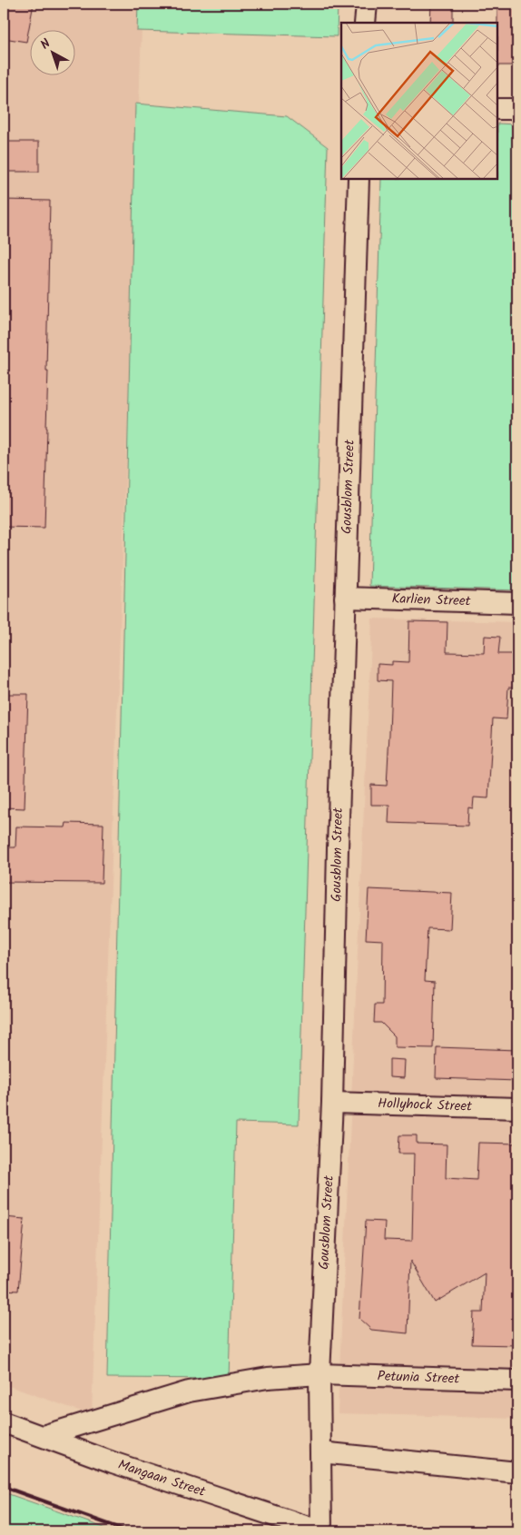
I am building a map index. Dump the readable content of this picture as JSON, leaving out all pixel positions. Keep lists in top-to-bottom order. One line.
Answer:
{"streets":{"street":["Gousblom Street","Karlien Street","Hollyhock Street","Petunia Street","Mangaan Street"]},"crossings":[["Gousblom Street","Karlien Street"],["Gousblom Street","Hollyhock Street"],["Gousblom Street","Petunia Street"],["Gousblom Street","Mangaan Street"],["Petunia Street","Mangaan Street"]],"north":"top left"}
